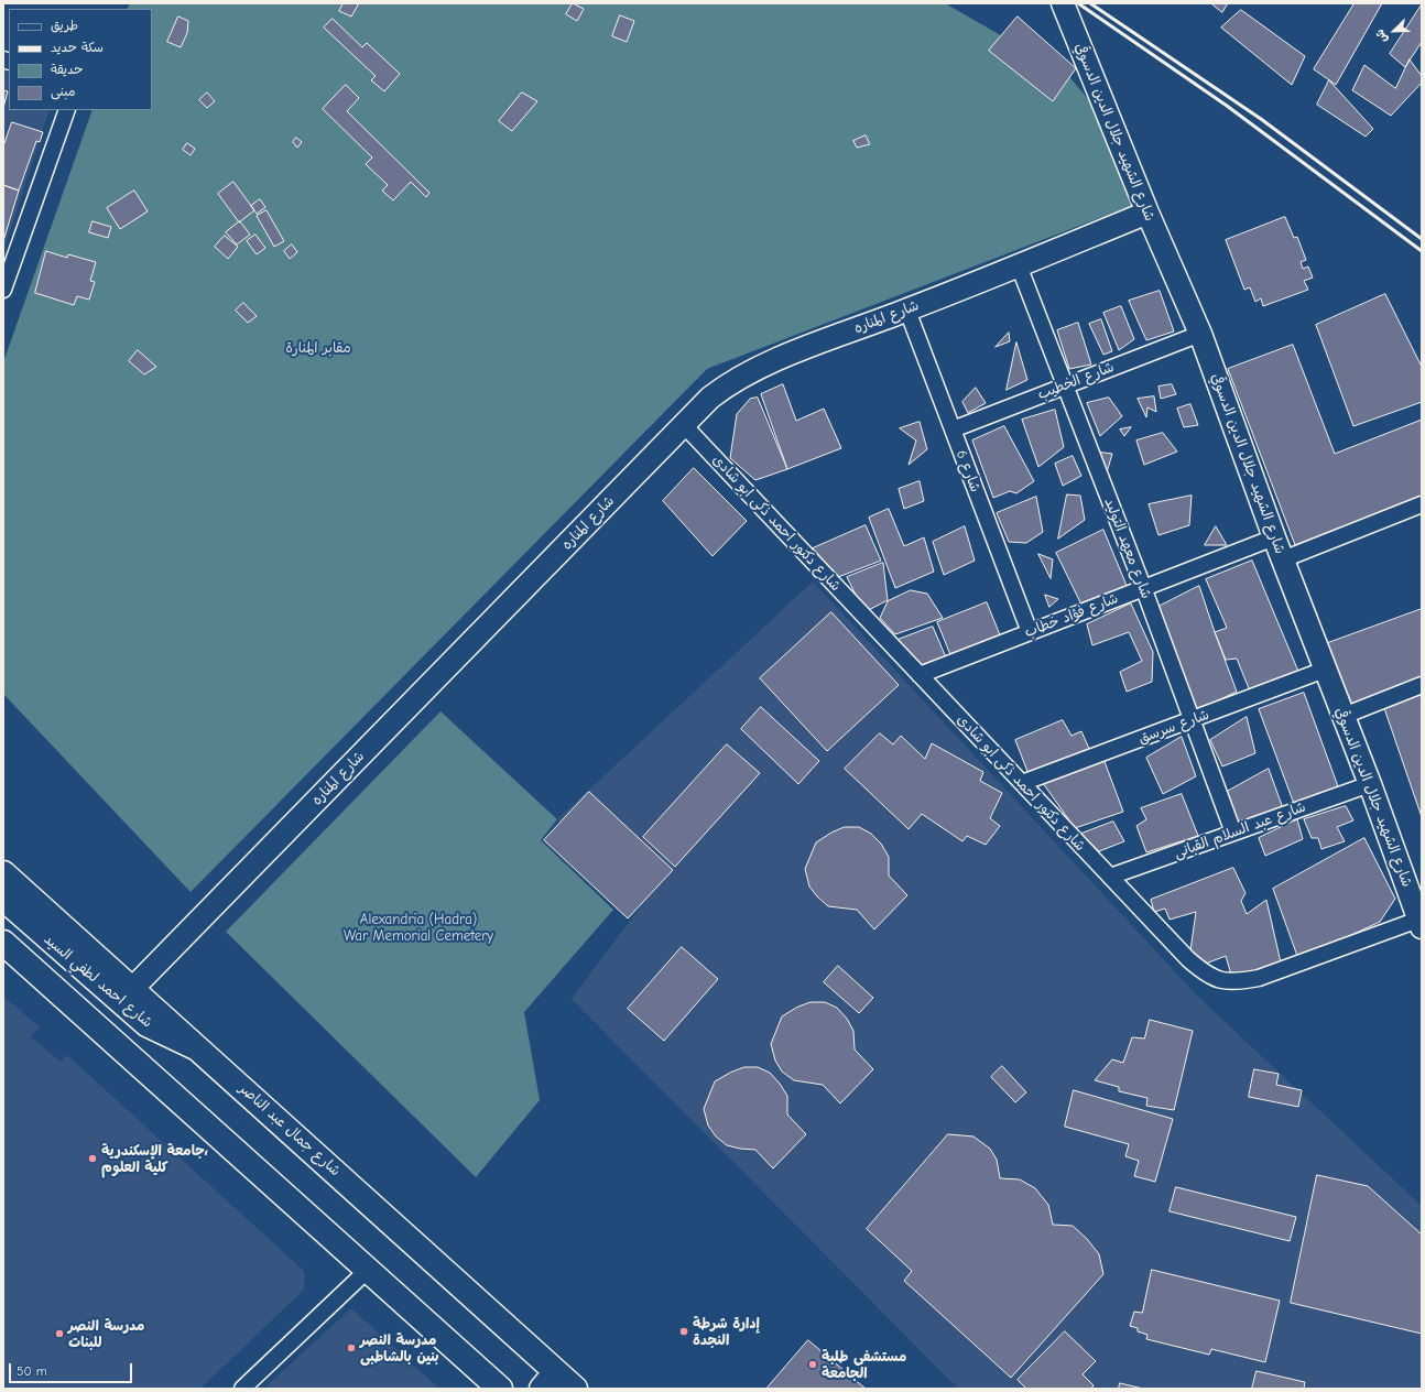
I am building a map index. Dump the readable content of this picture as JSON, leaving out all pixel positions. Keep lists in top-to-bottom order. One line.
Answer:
{"streets":{"main road":["شارع جمال عبد الناصر"],"street":["شارع الشهيد جلال الدين الدسوقي","شارع المناره","شارع الخطيب","شارع 6","شارع دكتور احمد ذكى ابو شادى","شارع معهد التوليد","شارع فؤاد خطاب","شارع سرسق","شارع عبد السلام القبانى","شارع احمد لطفي السيد"]},"crossings":[["شارع الشهيد جلال الدين الدسوقي","شارع المناره"],["شارع الشهيد جلال الدين الدسوقي","شارع الخطيب"],["شارع الشهيد جلال الدين الدسوقي","شارع دكتور احمد ذكى ابو شادى"],["شارع الشهيد جلال الدين الدسوقي","شارع فؤاد خطاب"],["شارع الشهيد جلال الدين الدسوقي","شارع سرسق"],["شارع الشهيد جلال الدين الدسوقي","شارع عبد السلام القبانى"],["شارع المناره","شارع 6"],["شارع المناره","شارع دكتور احمد ذكى ابو شادى"],["شارع المناره","شارع معهد التوليد"],["شارع المناره","شارع جمال عبد الناصر"],["شارع الخطيب","شارع 6"],["شارع الخطيب","شارع معهد التوليد"],["شارع 6","شارع فؤاد خطاب"],["شارع دكتور احمد ذكى ابو شادى","شارع فؤاد خطاب"],["شارع دكتور احمد ذكى ابو شادى","شارع سرسق"],["شارع دكتور احمد ذكى ابو شادى","شارع عبد السلام القبانى"],["شارع معهد التوليد","شارع فؤاد خطاب"],["شارع معهد التوليد","شارع سرسق"],["شارع معهد التوليد","شارع عبد السلام القبانى"],["شارع احمد لطفي السيد","شارع جمال عبد الناصر"]],"parks":["مقابر المنارة","Alexandria (Hadra) War Memorial Cemetery"],"places":["جامعة الإسكندرية، كلية العلوم","إدارة شرطة النجدة","مدرسة النصر للبنات","مدرسة النصر بنين بالشاطبى","مستشفى طلبة الجامعة"],"legend":["طريق","سكة حديد","حديقة","مبنى"],"scale_bar":"50 m","north":"bottom left"}
